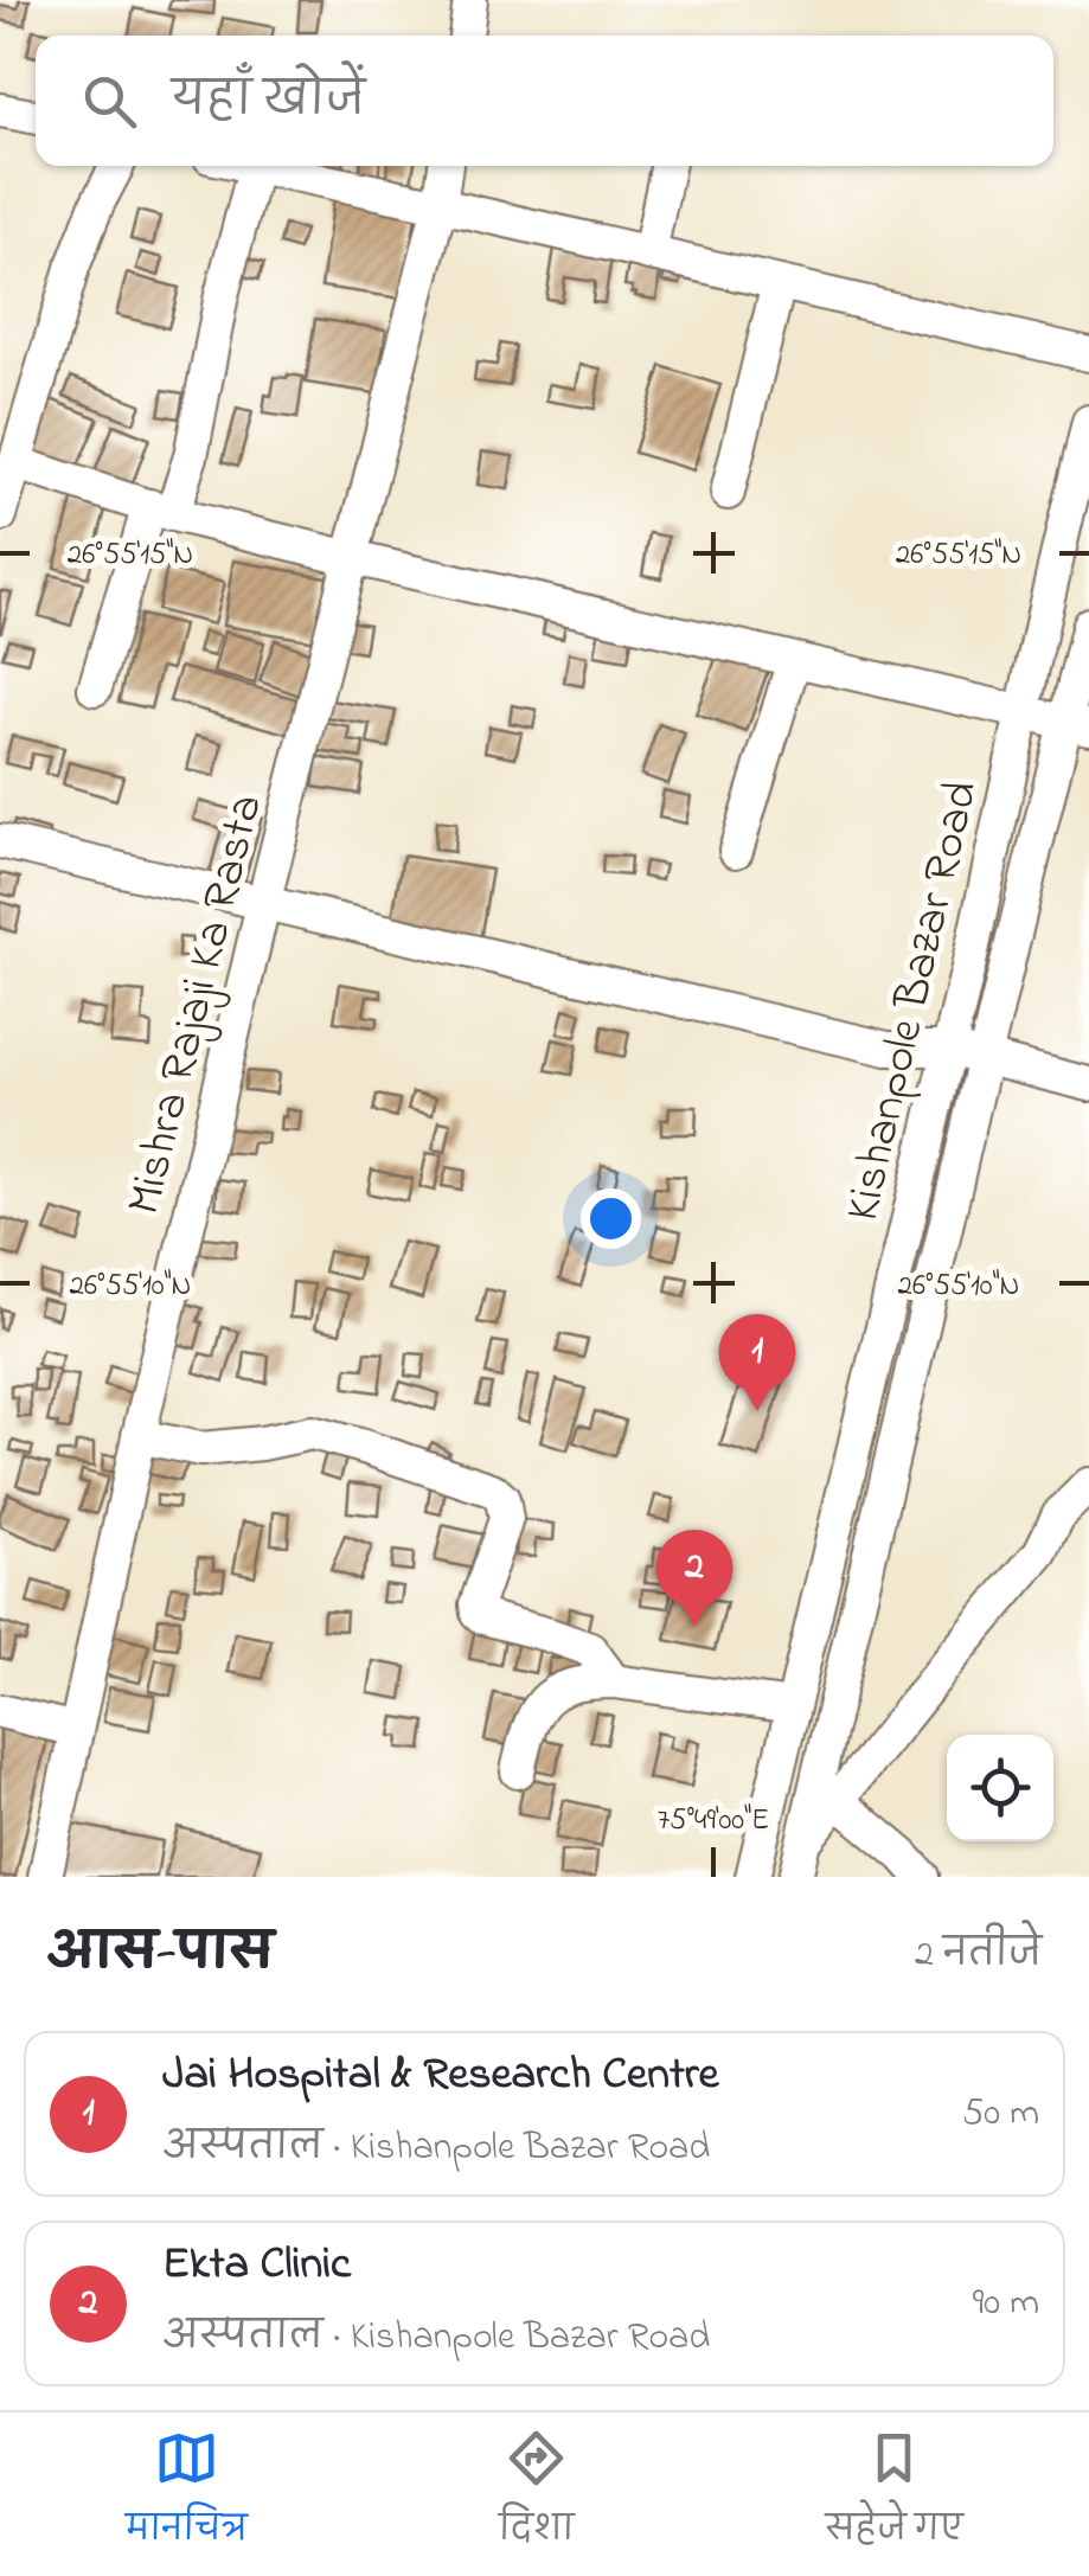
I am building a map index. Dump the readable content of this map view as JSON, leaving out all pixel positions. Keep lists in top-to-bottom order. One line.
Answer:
{"streets":{"street":["Kishanpole Bazar Road","Mishra Rajaji Ka Rasta"]},"page":{"search":"यहाँ खोजें","pins":["1","2"],"heading":["आस-पास","2 नतीजे"],"list":[{"mark":"1","name":"Jai Hospital & Research Centre","note":"अस्पताल · Kishanpole Bazar Road","value":"50 m"},{"mark":"2","name":"Ekta Clinic","note":"अस्पताल · Kishanpole Bazar Road","value":"90 m"}],"nav":["मानचित्र","दिशा","सहेजे गए"]},"coordinates":["26°55'15\"N","26°55'10\"N","75°49'00\"E"]}
